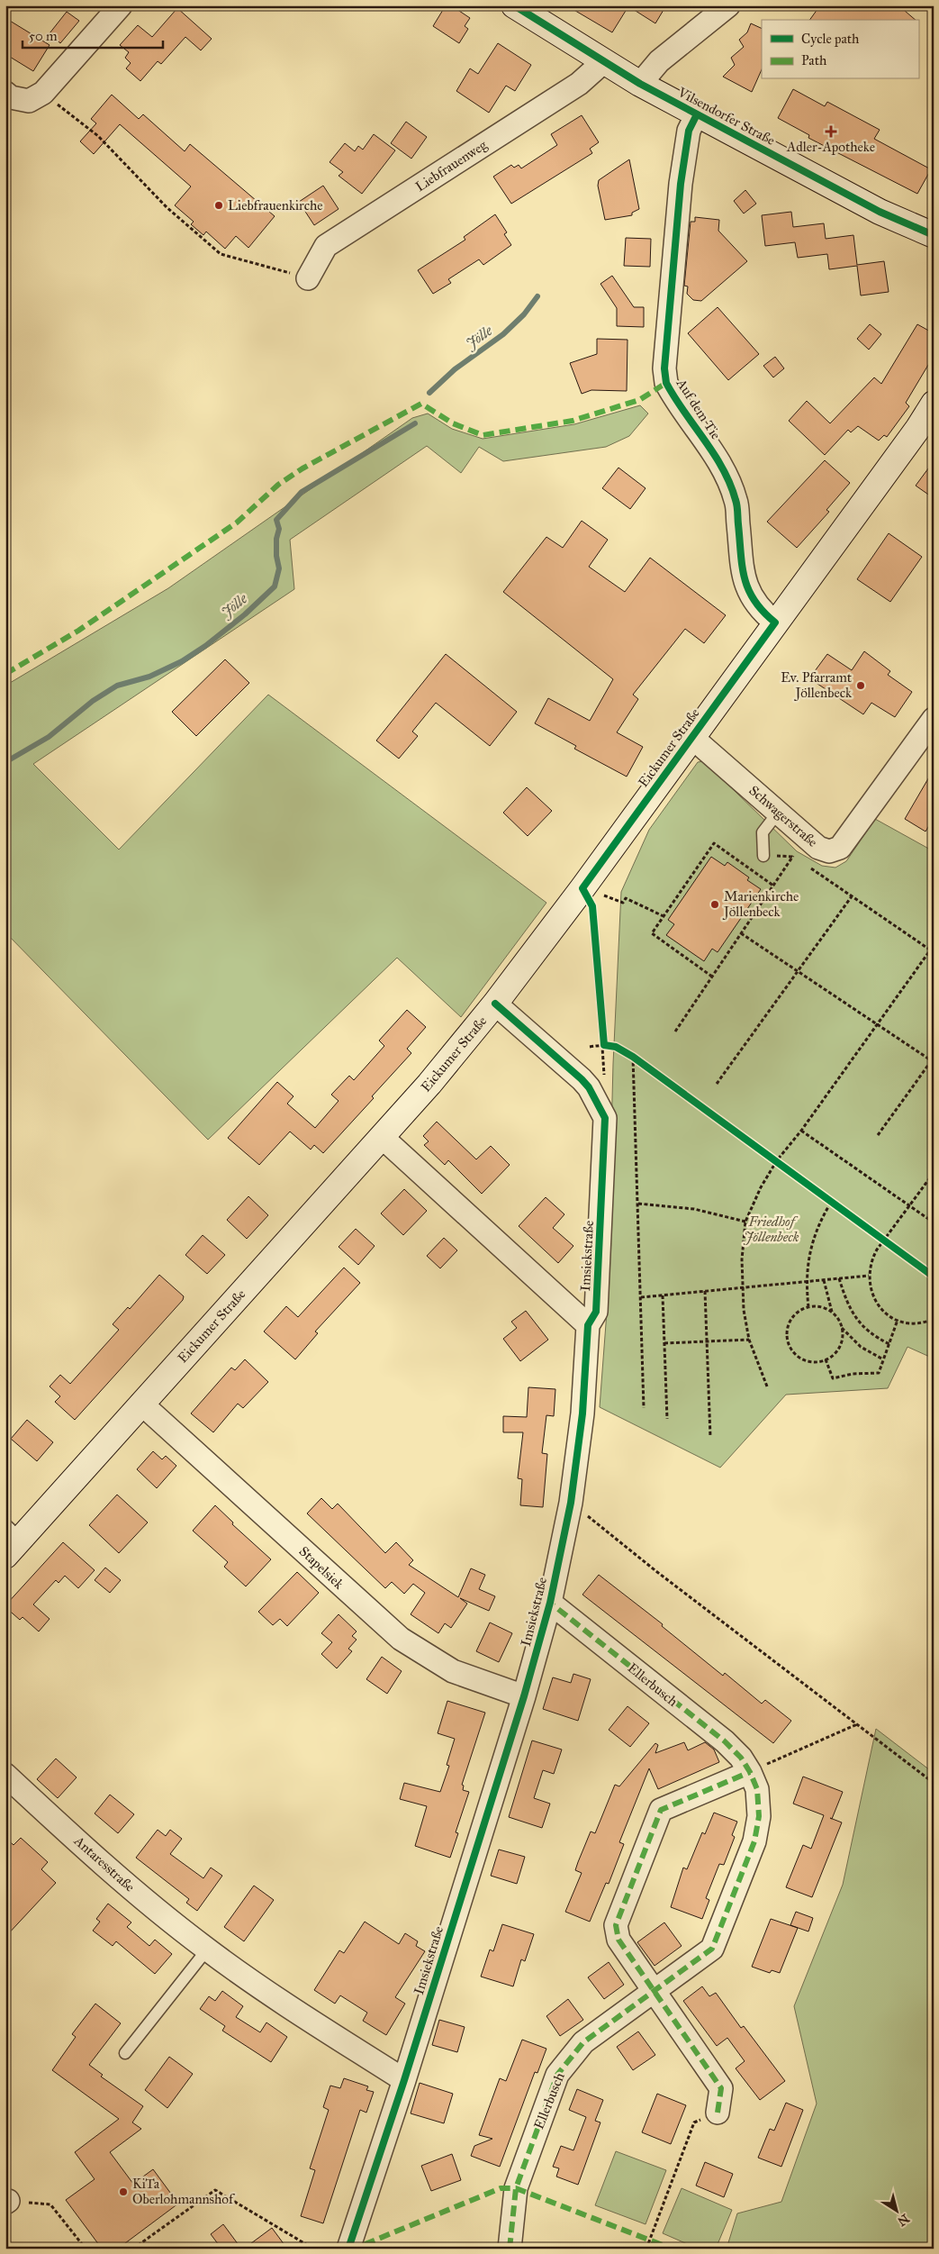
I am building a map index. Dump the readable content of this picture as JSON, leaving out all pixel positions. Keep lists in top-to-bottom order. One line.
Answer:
{"streets":{"main road":["Vilsendorfer Straße","Eickumer Straße"],"street":["Liebfrauenweg","Auf dem Tie","Schwagerstraße","Imsiekstraße","Stapelsiek","Ellerbusch","Antaresstraße"]},"crossings":[["Vilsendorfer Straße","Liebfrauenweg"],["Vilsendorfer Straße","Auf dem Tie"],["Auf dem Tie","Eickumer Straße"],["Eickumer Straße","Schwagerstraße"],["Eickumer Straße","Imsiekstraße"],["Eickumer Straße","Stapelsiek"],["Imsiekstraße","Stapelsiek"],["Imsiekstraße","Ellerbusch"],["Imsiekstraße","Antaresstraße"]],"water":["Jölle"],"parks":["Friedhof Jöllenbeck"],"places":{"health":["Adler-Apotheke"],"other":["Liebfrauenkirche","Ev. Pfarramt Jöllenbeck","Marienkirche Jöllenbeck","KiTa Oberlohmannshof"]},"legend":["Cycle path","Path"],"scale_bar":"50 m","north":"bottom right"}
